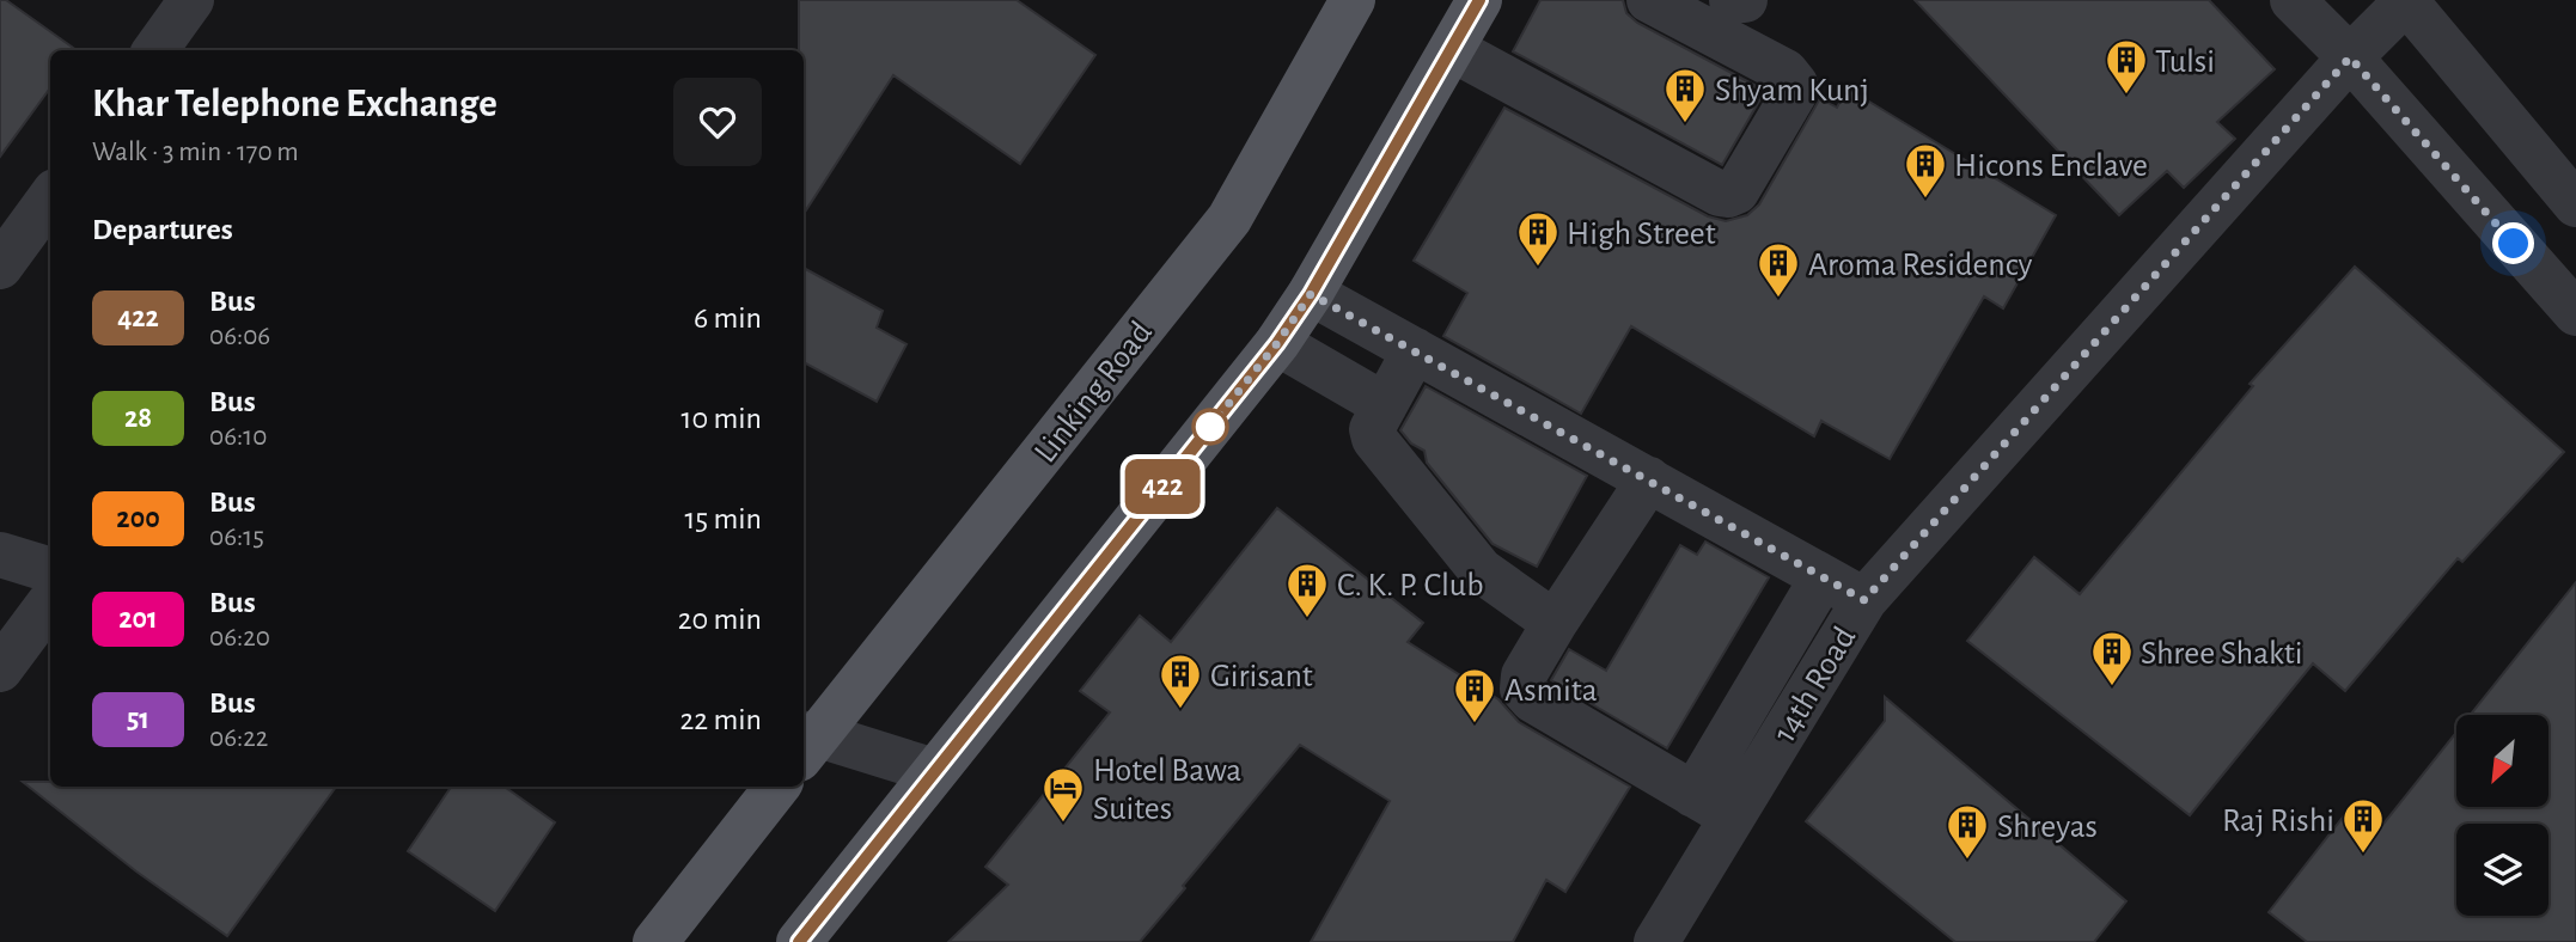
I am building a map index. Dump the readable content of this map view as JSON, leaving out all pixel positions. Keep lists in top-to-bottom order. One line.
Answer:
{"streets":{"main road":["Linking Road"],"street":["14th Road"]},"places":{"building":["Tulsi","Shyam Kunj","Hicons Enclave","High Street","Aroma Residency","C. K. P. Club","Shree Shakti","Girisant","Asmita","Raj Rishi","Shreyas"],"hotel":["Hotel Bawa Suites"]},"lines":["bus line 422"],"north":"bottom left","page":{"on_map":"422","heading":[["Khar Telephone Exchange","Walk · 3 min · 170 m"],"Departures"],"list":[{"mark":"422","name":"Bus","note":"06:06","value":"6 min"},{"mark":"28","name":"Bus","note":"06:10","value":"10 min"},{"mark":"200","name":"Bus","note":"06:15","value":"15 min"},{"mark":"201","name":"Bus","note":"06:20","value":"20 min"},{"mark":"51","name":"Bus","note":"06:22","value":"22 min"}]}}
